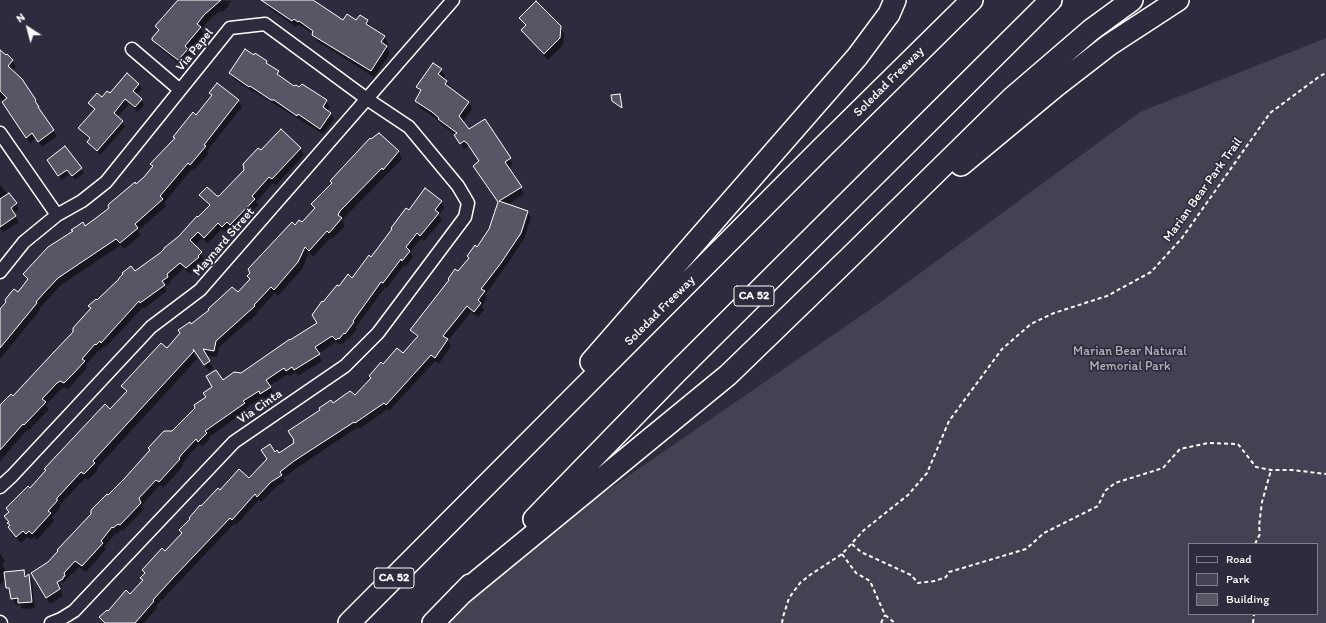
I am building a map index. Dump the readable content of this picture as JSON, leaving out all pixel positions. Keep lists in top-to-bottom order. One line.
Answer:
{"streets":{"highway":["Soledad Freeway","CA 52"],"street":["Via Papel","Maynard Street","Via Cinta"],"path":["Marian Bear Park Trail"]},"crossings":[["Via Papel","Maynard Street"],["Via Papel","Via Cinta"]],"parks":["Marian Bear Natural Memorial Park"],"legend":["Road","Park","Building"],"north":"top left"}
